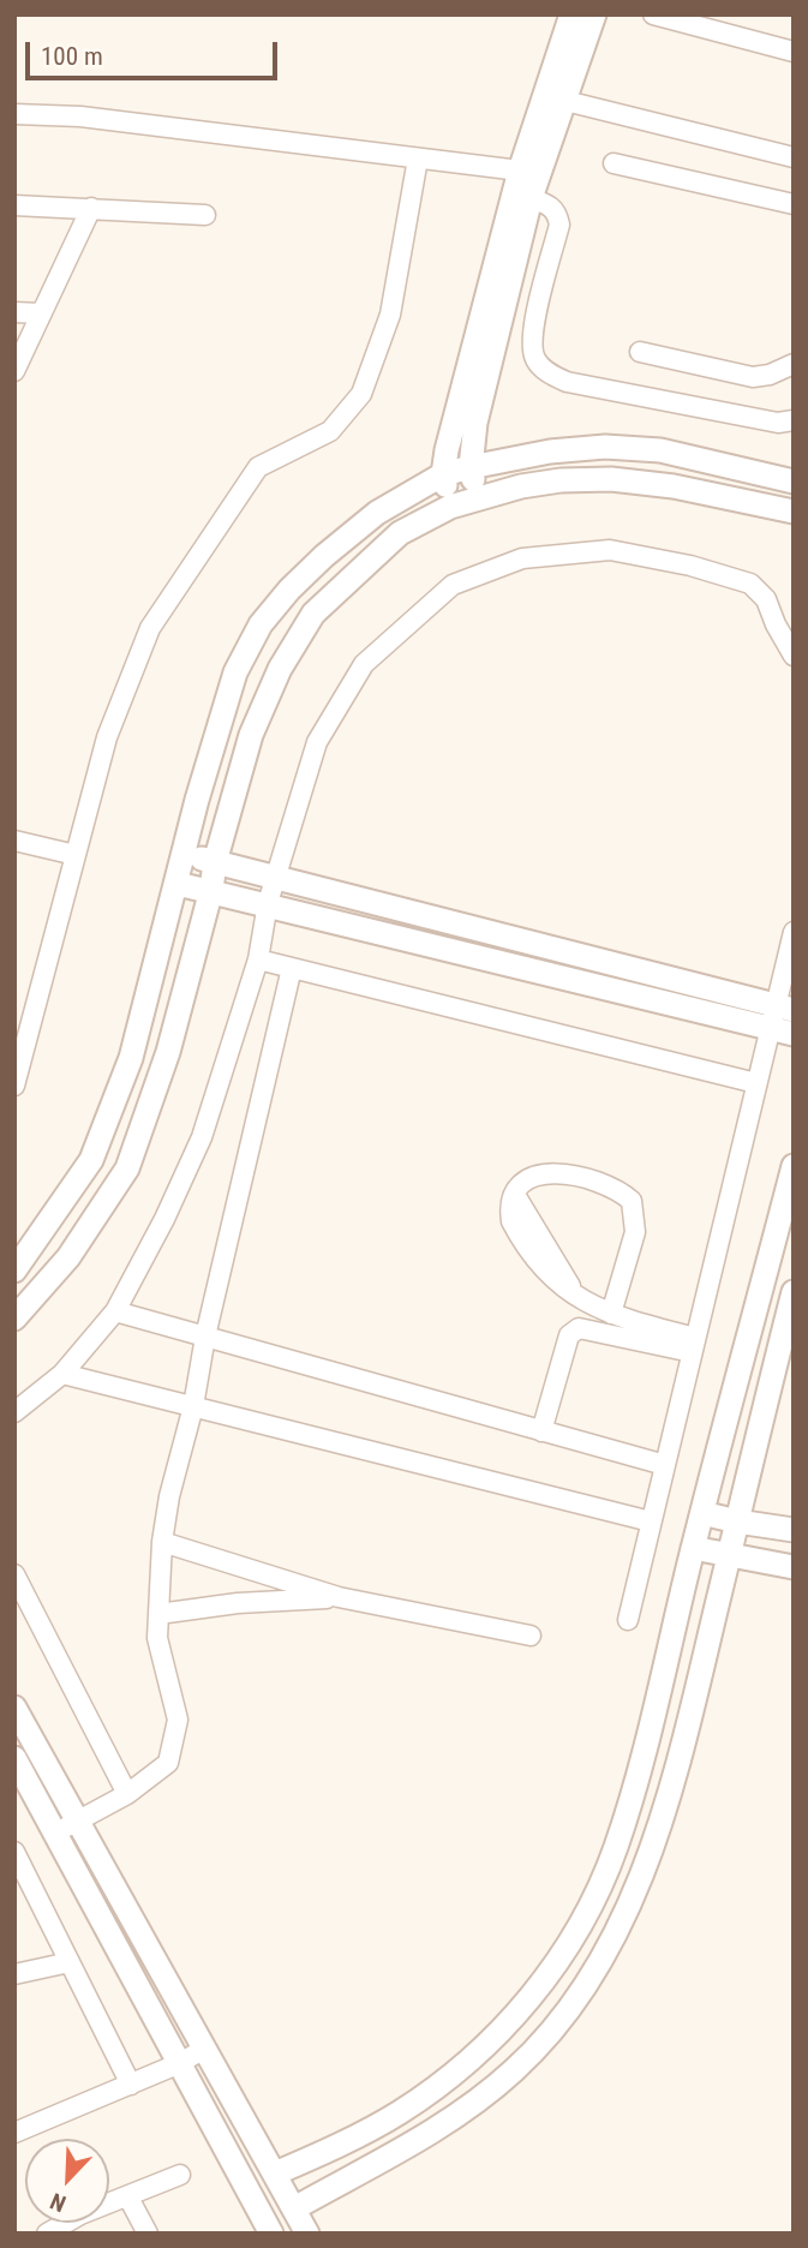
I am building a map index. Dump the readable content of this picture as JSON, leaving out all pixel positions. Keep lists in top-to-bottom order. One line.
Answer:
{"scale_bar":"100 m","north":"bottom left"}
